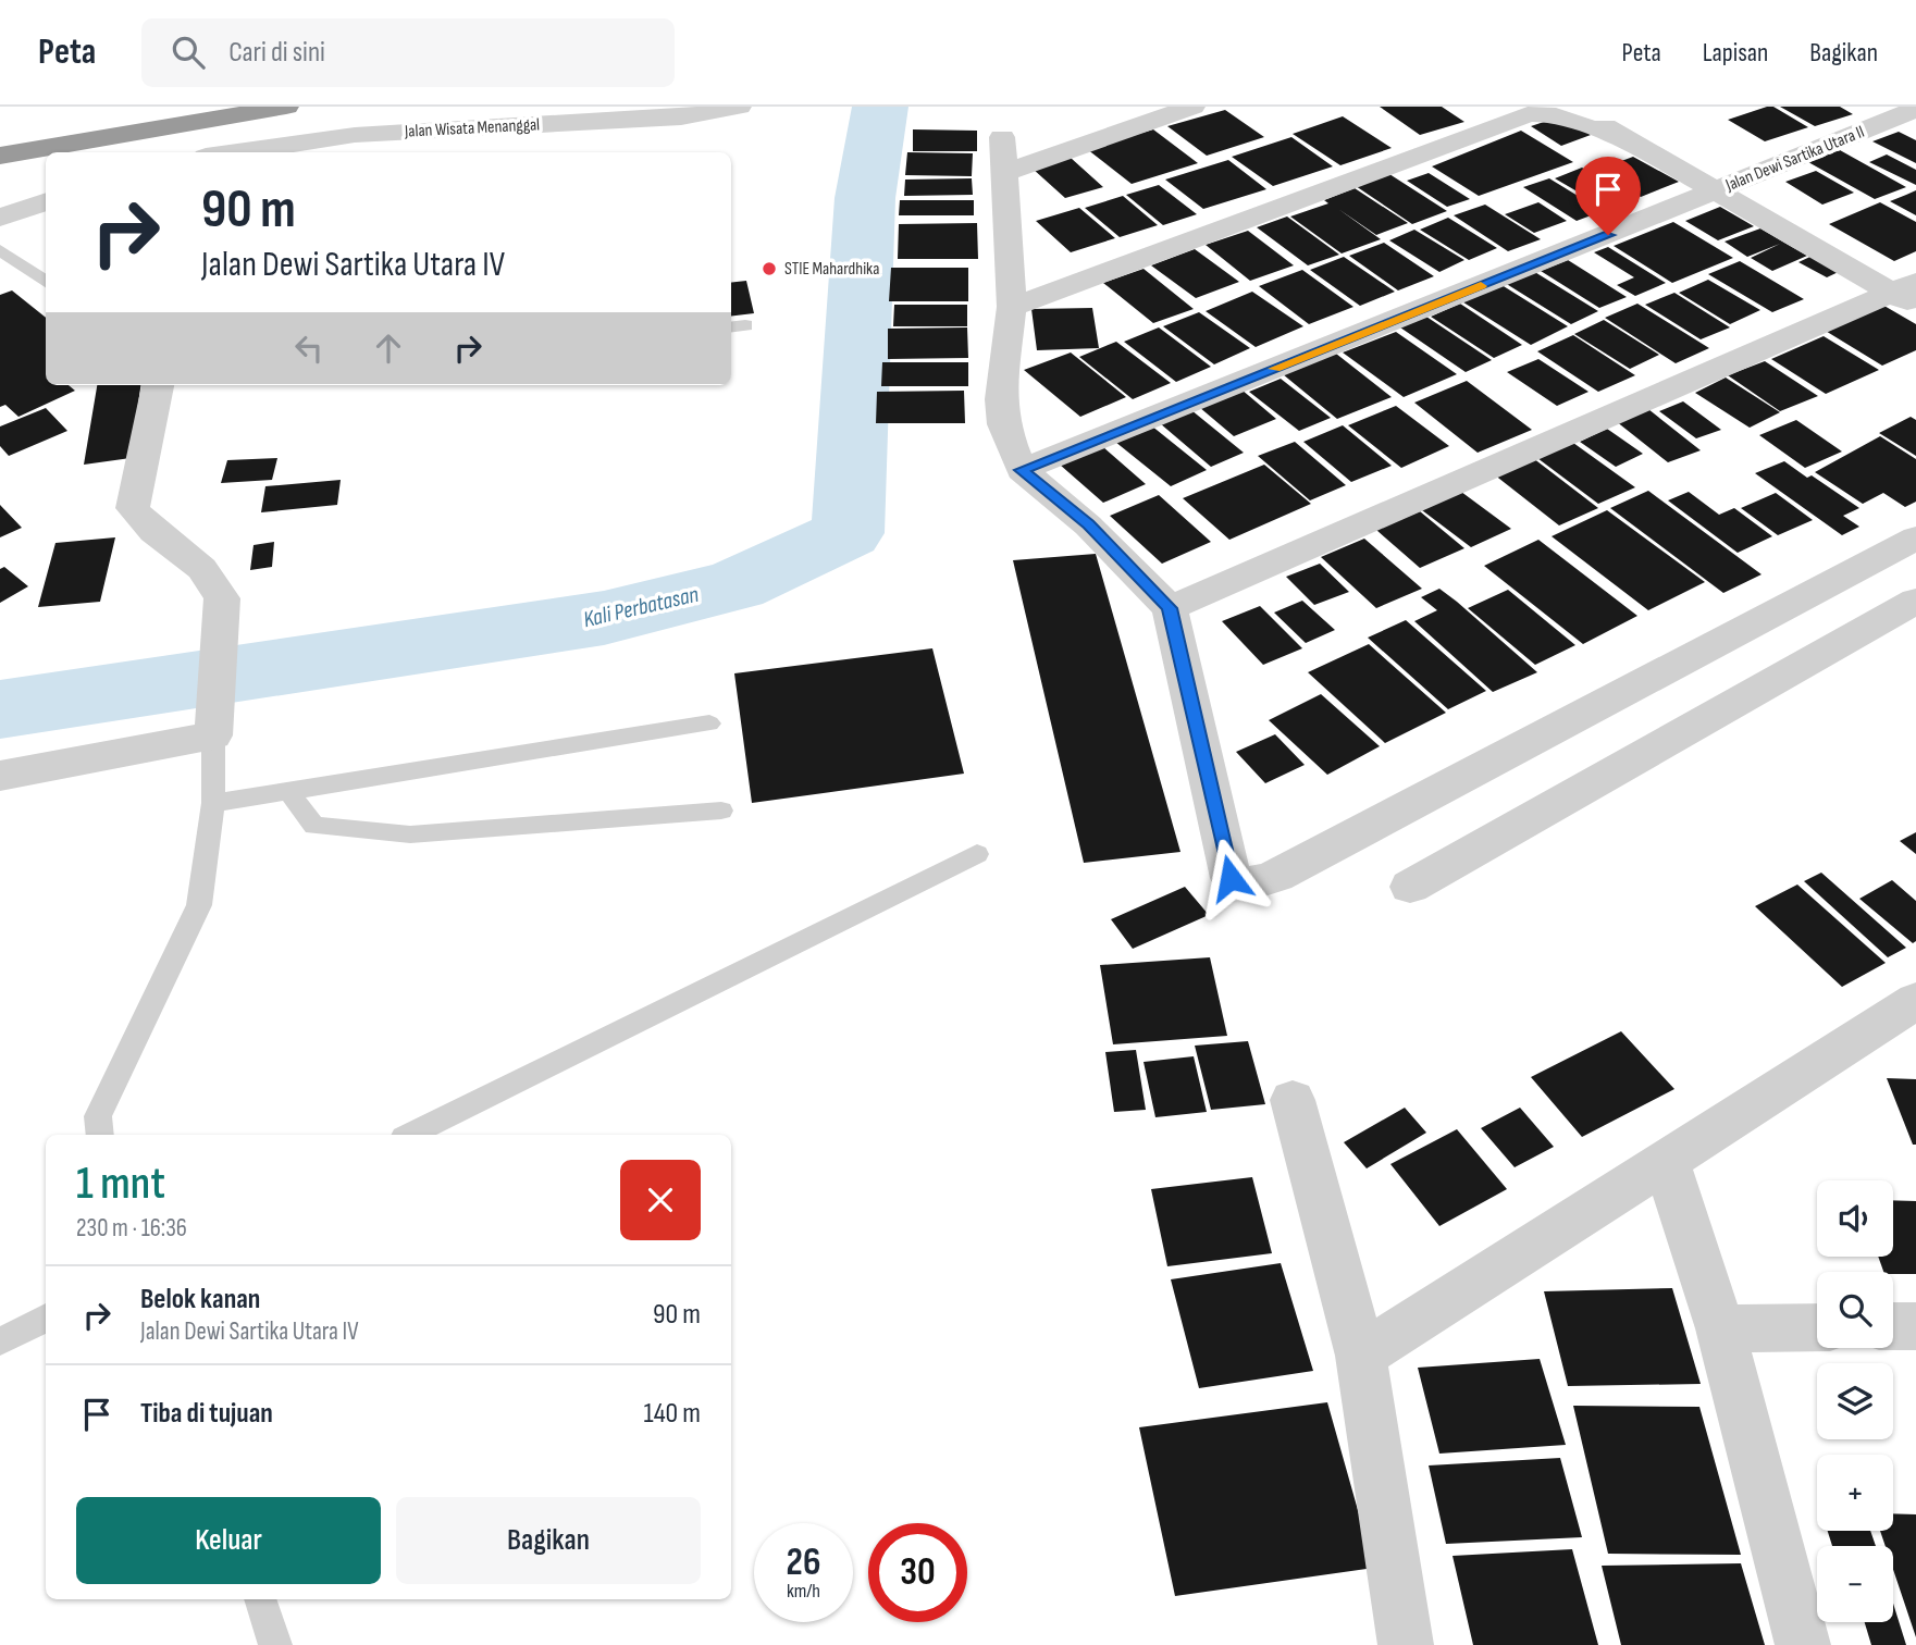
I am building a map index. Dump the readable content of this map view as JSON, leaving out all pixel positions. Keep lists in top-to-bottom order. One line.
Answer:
{"streets":{"street":["Jalan Wisata Menanggal","Jalan Dewi Sartika Utara II"]},"water":["Kali Perbatasan"],"places":["STIE Mahardhika"],"page":{"header":"Peta","search":"Cari di sini","nav":["Peta","Lapisan","Bagikan"],"turn":["90 m","Jalan Dewi Sartika Utara IV"],"heading":["1 mnt","230 m · 16:36"],"map_buttons":["+","−"],"list":[{"name":"Belok kanan","note":"Jalan Dewi Sartika Utara IV","value":"90 m"},{"name":"Tiba di tujuan","value":"140 m"}],"buttons":["Keluar","Bagikan"],"speed":"26 km/h","limit":"30"}}
